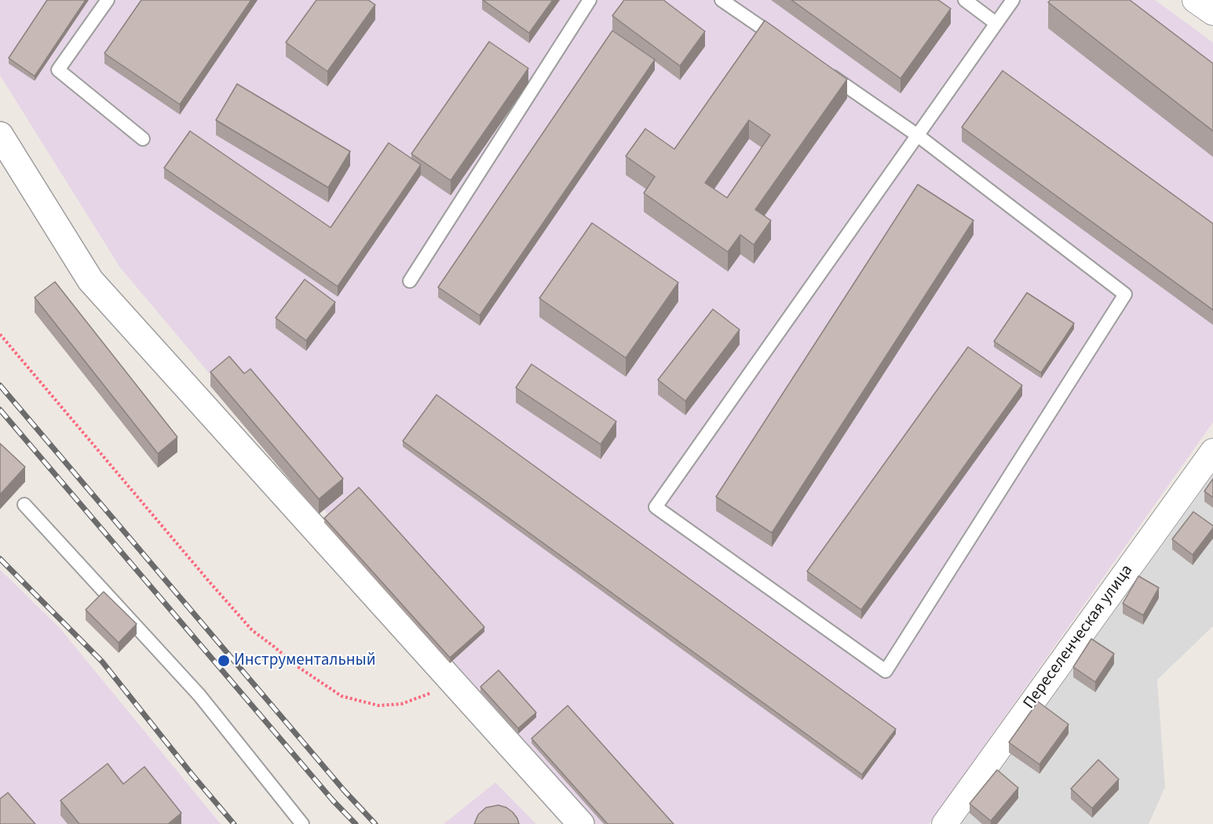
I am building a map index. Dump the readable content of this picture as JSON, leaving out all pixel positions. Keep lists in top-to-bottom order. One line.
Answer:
{"streets":{"street":["Переселенческая улица"]},"places":["Инструментальный"]}
